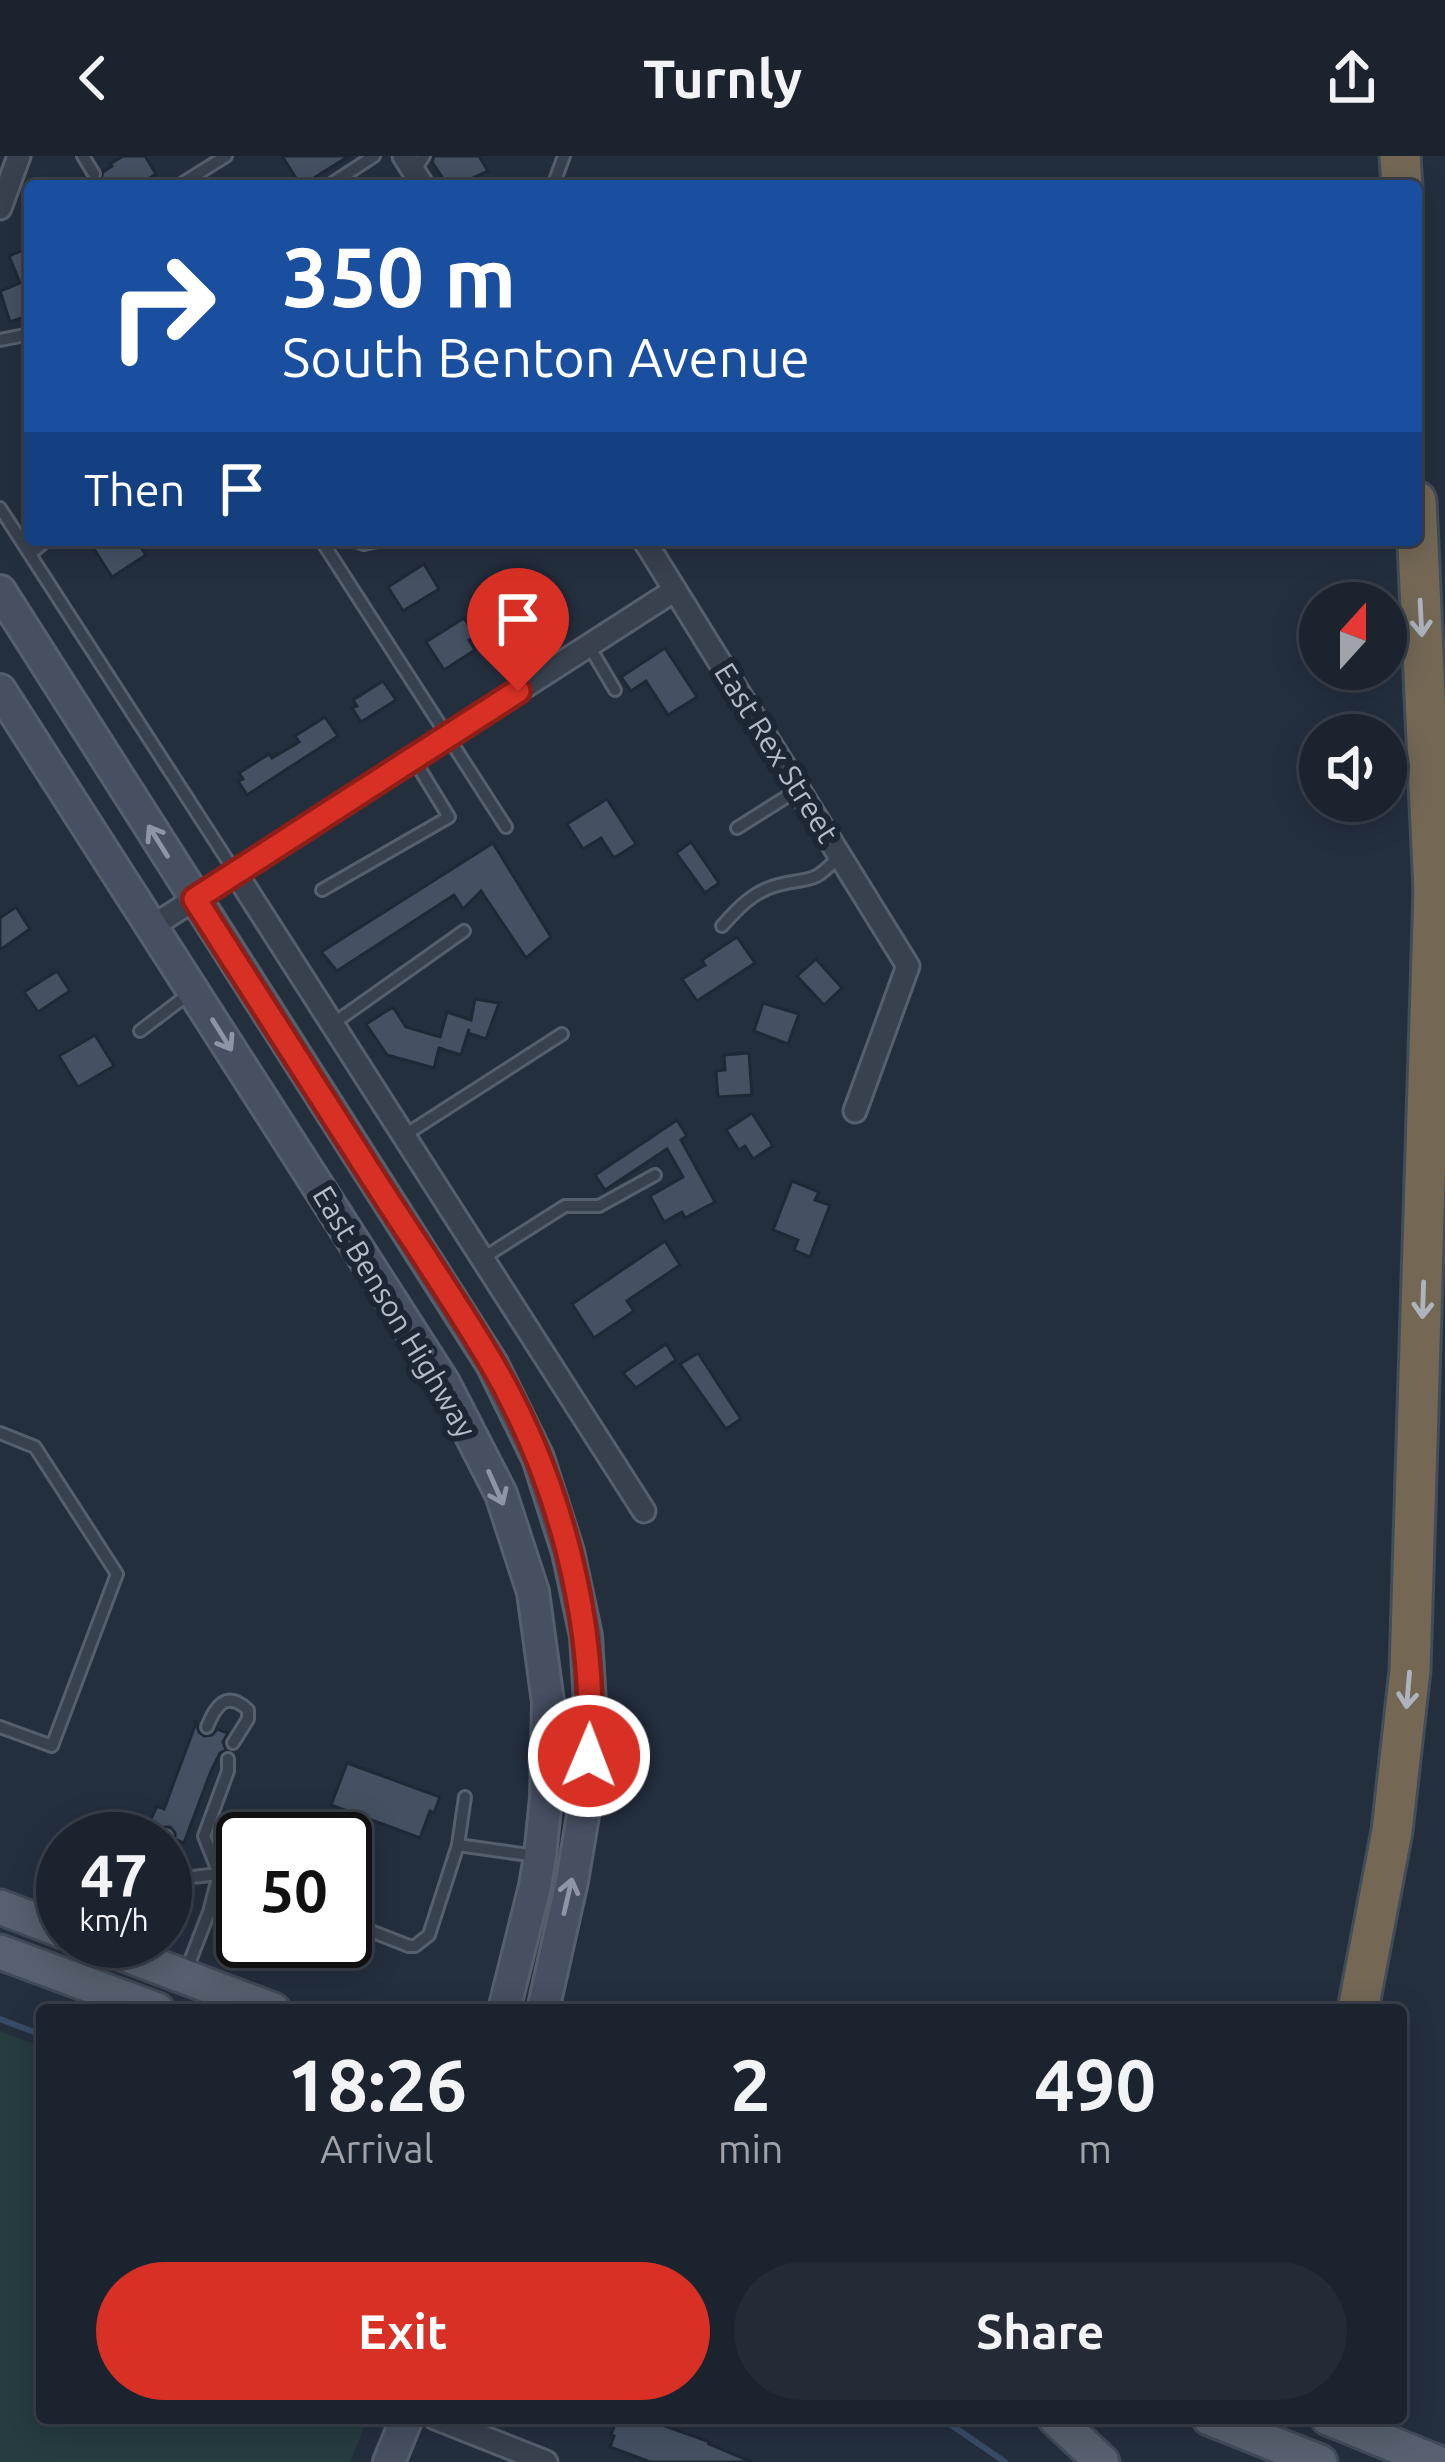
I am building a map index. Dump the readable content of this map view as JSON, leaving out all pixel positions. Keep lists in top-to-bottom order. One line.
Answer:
{"streets":{"main road":["East Benson Highway"],"street":["East Rex Street"]},"north":"top","page":{"header":"Turnly","turn":["350 m","South Benton Avenue"],"then":"Then","speed":"47 km/h","limit":"50","eta":["18:26","Arrival","2","min","490","m"],"buttons":["Exit","Share"]}}
